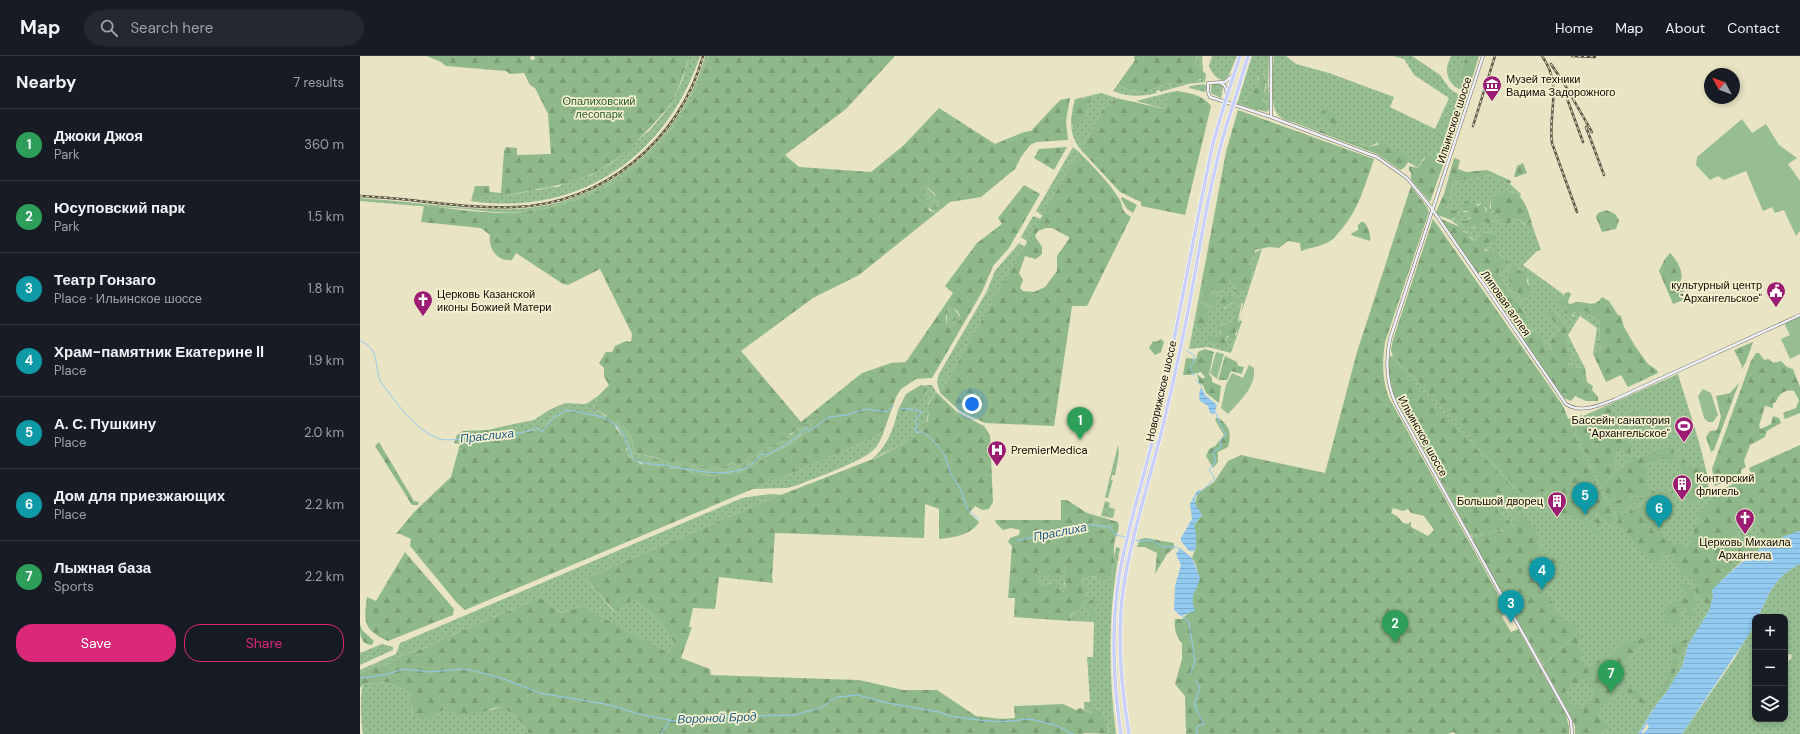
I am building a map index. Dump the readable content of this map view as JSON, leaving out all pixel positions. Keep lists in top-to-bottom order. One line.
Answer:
{"streets":{"highway":["Новорижское шоссе"],"street":["Ильинское шоссе","Липовая аллея"]},"crossings":[["Ильинское шоссе","Липовая аллея"]],"water":["Праслиха","Вороной Брод"],"parks":["Опалиховский лесопарк"],"places":{"museum":["Музей техники Вадима Задорожного"],"public building":["культурный центр \"Архангельское\""],"church":["Церковь Казанской иконы Божией Матери","Церковь Михаила Архангела"],"sports":["Бассейн санатория \"Архангельское\""],"hospital":["PremierMedica"],"building":["Конторский флигель","Большой дворец"]},"north":"top left","page":{"header":"Map","search":"Search here","nav":["Home","Map","About","Contact"],"heading":["Nearby","7 results"],"list":[{"mark":"1","name":"Джоки Джоя","note":"Park","value":"360 m"},{"mark":"2","name":"Юсуповский парк","note":"Park","value":"1.5 km"},{"mark":"3","name":"Театр Гонзаго","note":"Place · Ильинское шоссе","value":"1.8 km"},{"mark":"4","name":"Храм-памятник Екатерине II","note":"Place","value":"1.9 km"},{"mark":"5","name":"А. С. Пушкину","note":"Place","value":"2.0 km"},{"mark":"6","name":"Дом для приезжающих","note":"Place","value":"2.2 km"},{"mark":"7","name":"Лыжная база","note":"Sports","value":"2.2 km"}],"pins":["1","5","6","4","3","2","7"],"buttons":["Save","Share"],"map_buttons":["+","−"]}}
